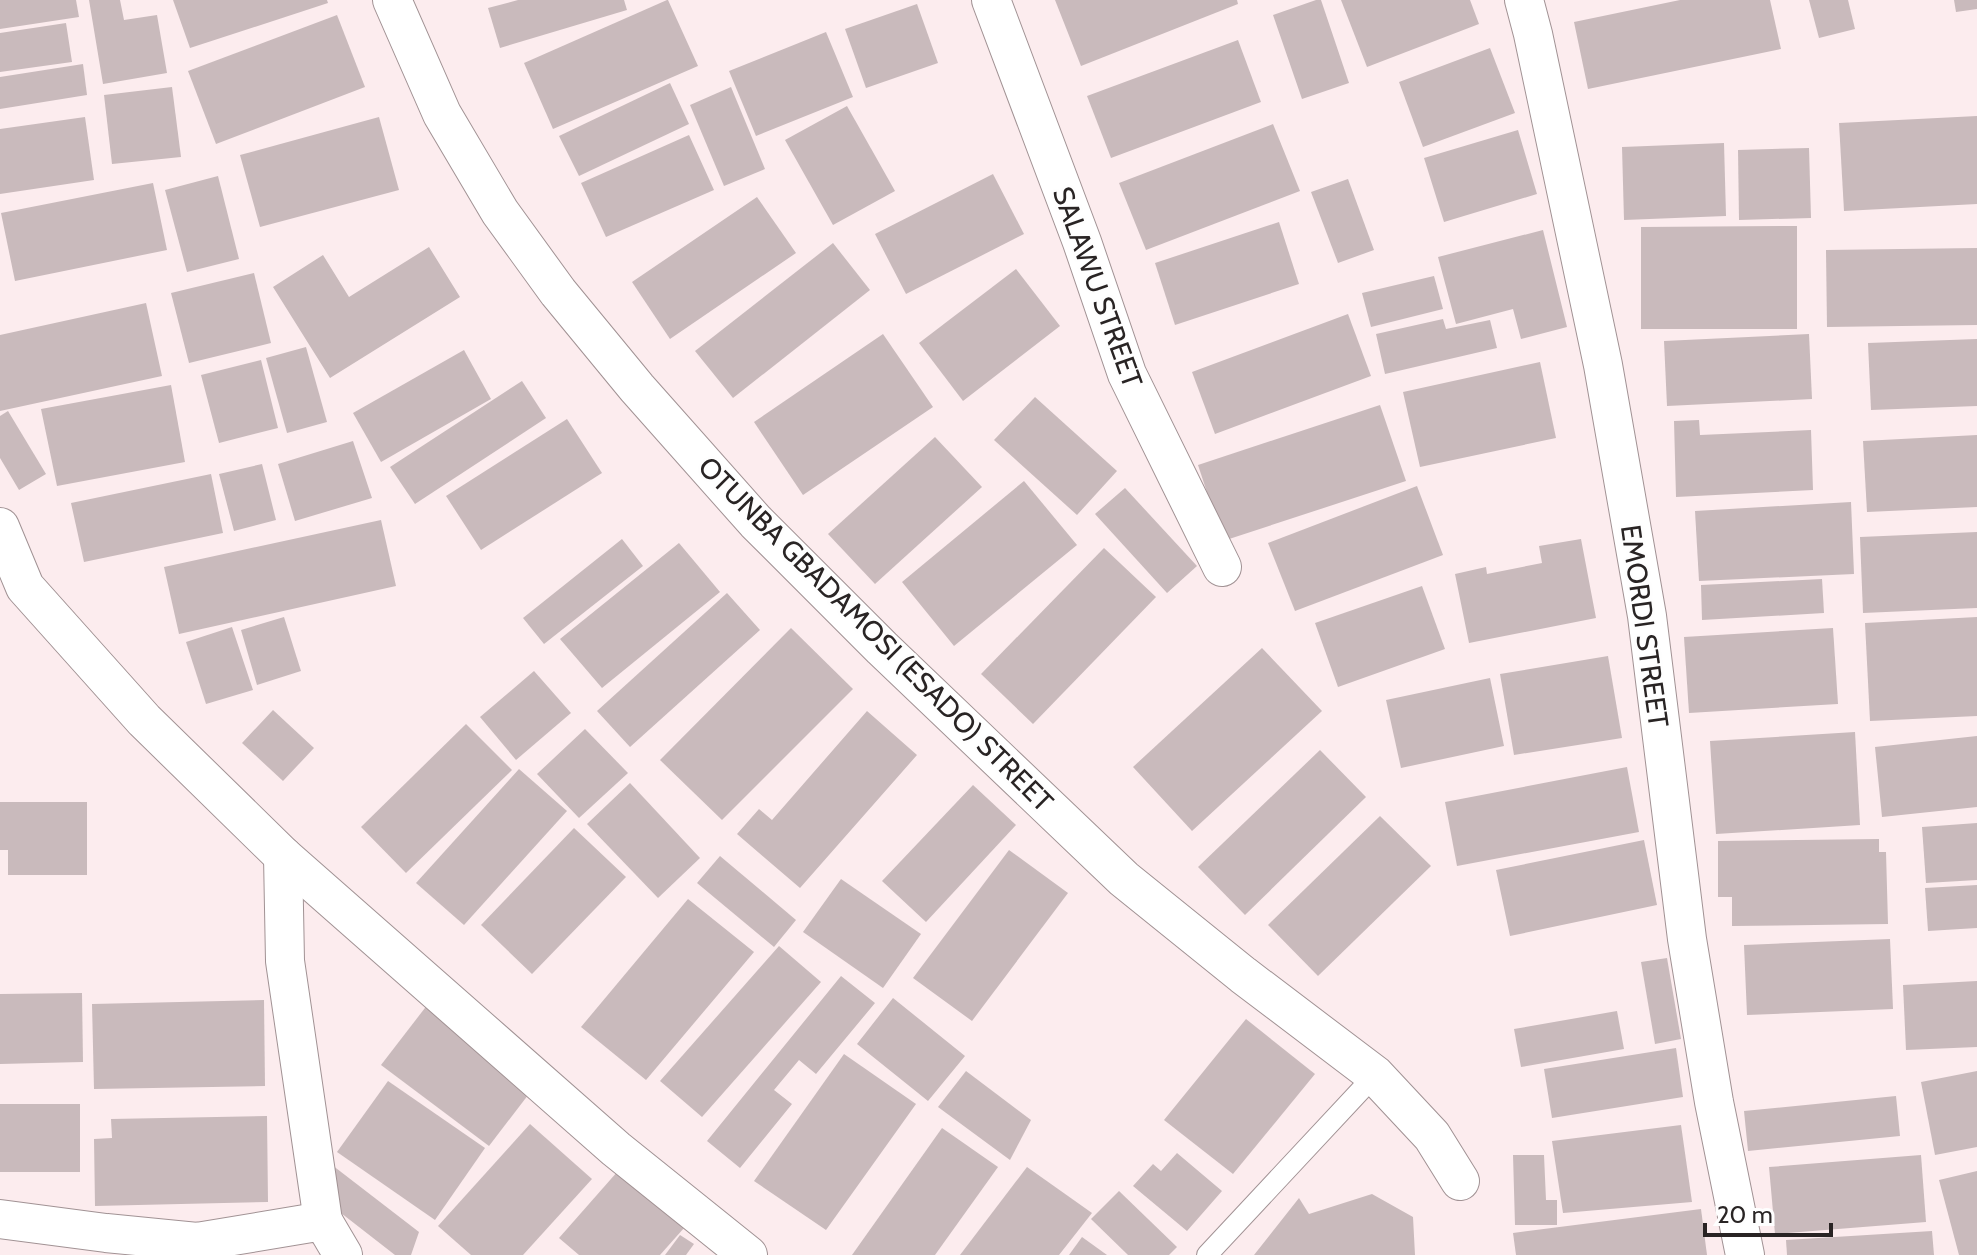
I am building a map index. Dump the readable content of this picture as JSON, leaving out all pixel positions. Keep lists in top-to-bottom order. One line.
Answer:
{"streets":{"street":["SALAWU STREET","EMORDI STREET","OTUNBA GBADAMOSI (ESADO) STREET"]},"scale_bar":"20 m"}
